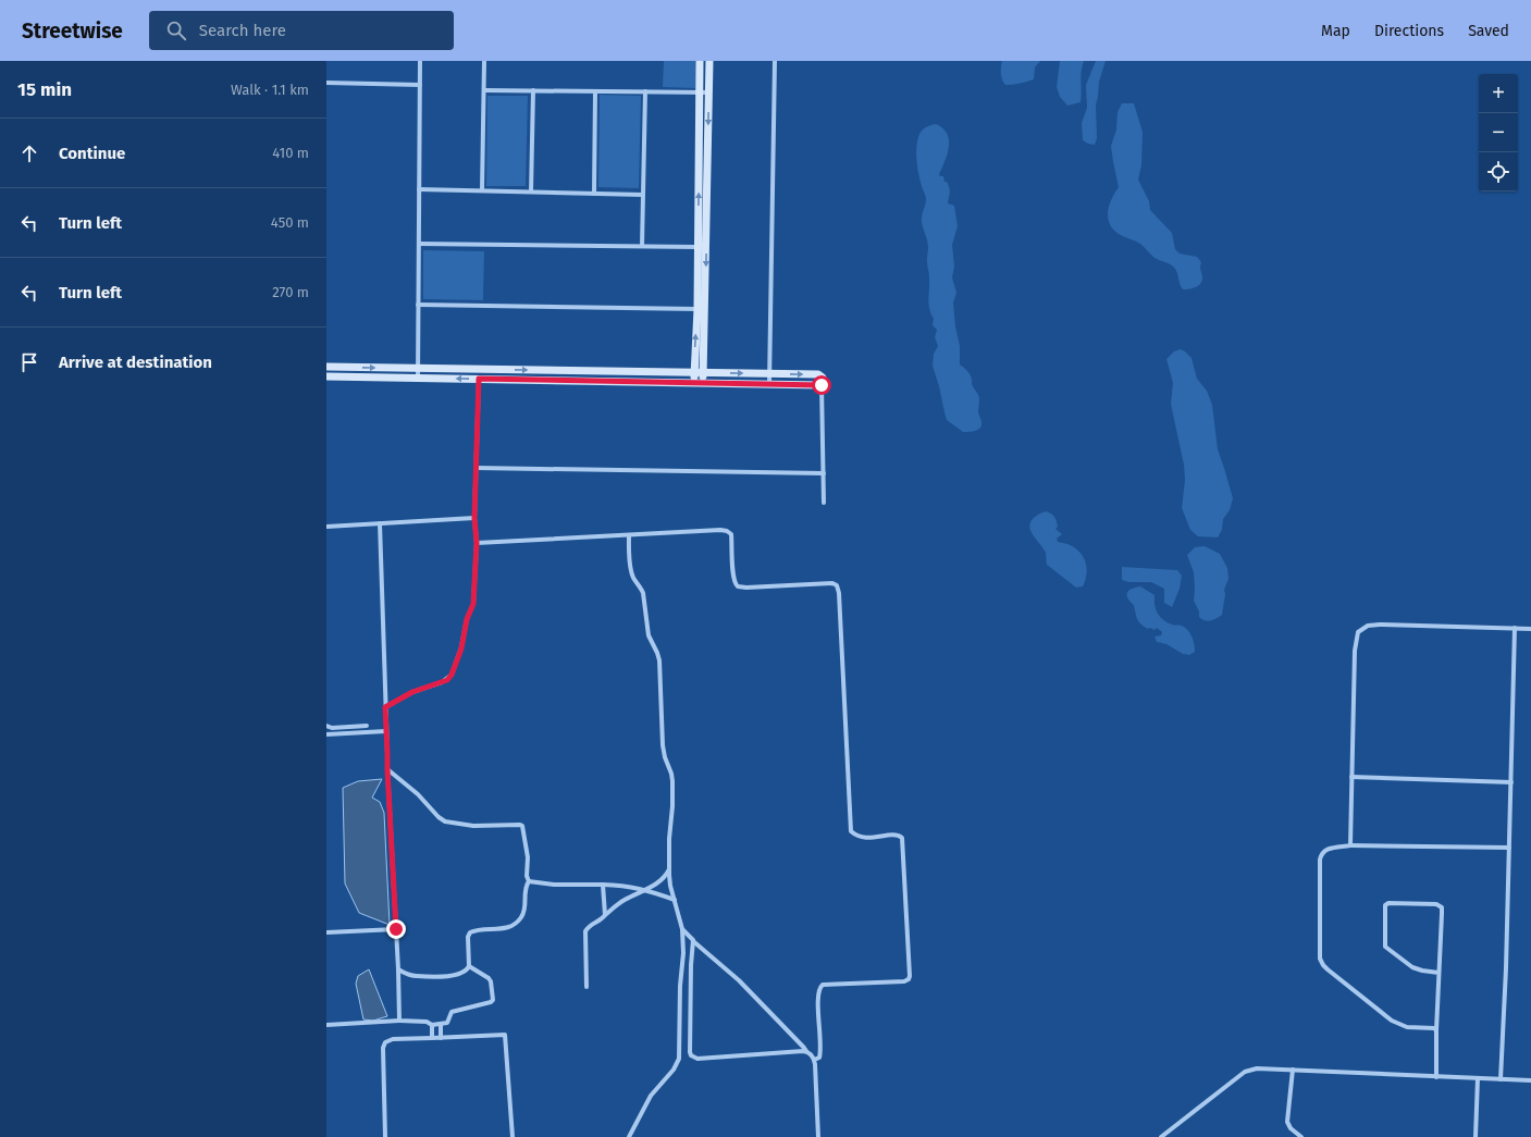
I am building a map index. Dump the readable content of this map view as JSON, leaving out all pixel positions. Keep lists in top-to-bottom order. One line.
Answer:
{"page":{"header":"Streetwise","search":"Search here","nav":["Map","Directions","Saved"],"heading":["15 min","Walk · 1.1 km"],"map_buttons":["+","−"],"list":[["Continue","410 m"],["Turn left","450 m"],["Turn left","270 m"],"Arrive at destination"]}}
